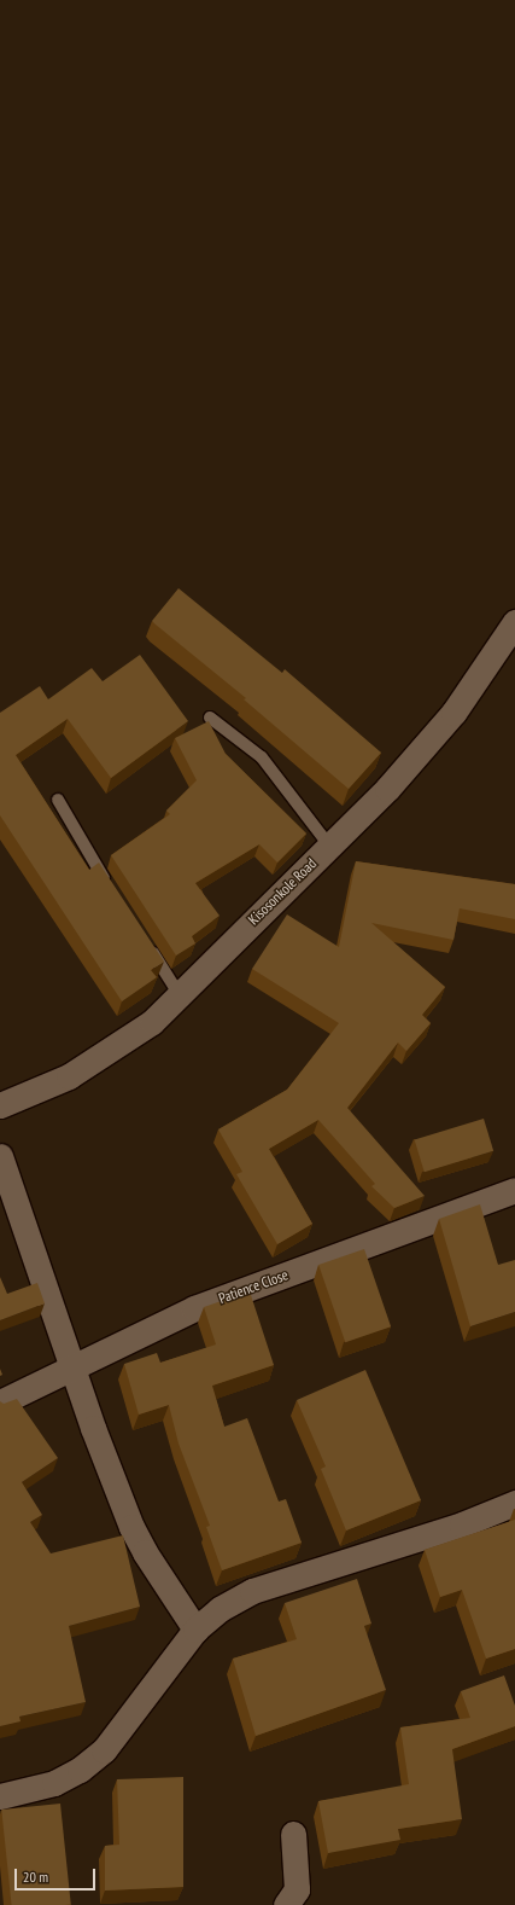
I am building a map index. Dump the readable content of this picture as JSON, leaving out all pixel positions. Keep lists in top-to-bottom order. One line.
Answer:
{"streets":{"street":["Kisosonkole Road","Patience Close"]},"scale_bar":"20 m"}
